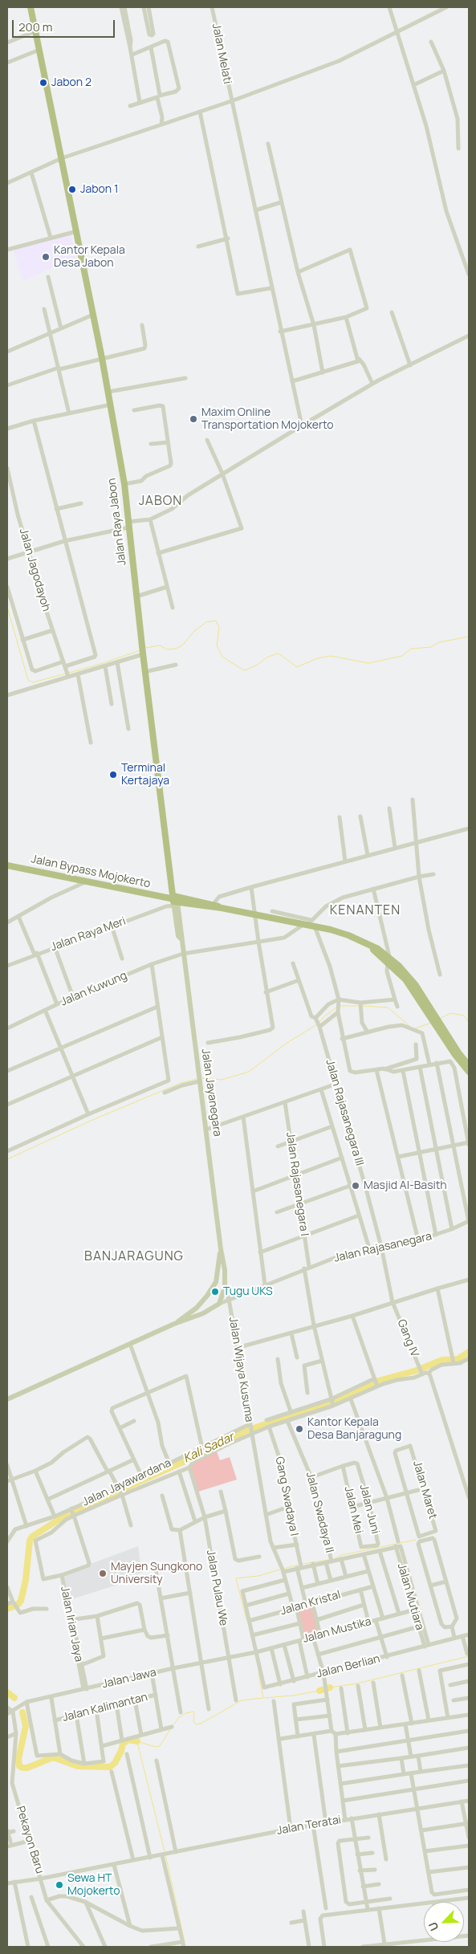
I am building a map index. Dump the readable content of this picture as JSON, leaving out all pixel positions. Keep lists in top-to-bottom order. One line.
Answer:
{"streets":{"highway":["Jalan Raya Jabon","Jalan Bypass Mojokerto"],"main road":["Jalan Jayanegara"],"street":["Jalan Melati","Jalan Jagodayoh","Jalan Raya Meri","Jalan Kuwung","Jalan Rajasanegara III","Jalan Rajasanegara I","Jalan Rajasanegara","Gang IV","Jalan Wijaya Kusuma","Jalan Jayawardana","Jalan Maret","Gang Swadaya I","Jalan Juni","Jalan Mei","Jalan Swadaya II","Jalan Pulau We","Jalan Mutiara","Jalan Kristal","Jalan Irian Jaya","Jalan Mustika","Jalan Berlian","Jalan Jawa","Jalan Kalimantan","Jalan Teratai","Pekayon Baru"]},"crossings":[["Jalan Raya Jabon","Jalan Bypass Mojokerto"],["Jalan Raya Jabon","Jalan Raya Meri"],["Jalan Raya Jabon","Jalan Jayanegara"],["Jalan Bypass Mojokerto","Jalan Raya Meri"],["Jalan Bypass Mojokerto","Jalan Kuwung"],["Jalan Bypass Mojokerto","Jalan Jayanegara"],["Jalan Raya Meri","Jalan Jayanegara"],["Jalan Kuwung","Jalan Jayanegara"],["Jalan Jayanegara","Jalan Rajasanegara"],["Jalan Jayanegara","Jalan Wijaya Kusuma"],["Jalan Rajasanegara III","Jalan Rajasanegara"],["Jalan Rajasanegara III","Gang IV"],["Jalan Rajasanegara I","Jalan Rajasanegara"],["Jalan Rajasanegara I","Jalan Wijaya Kusuma"],["Jalan Rajasanegara","Jalan Wijaya Kusuma"],["Gang IV","Jalan Wijaya Kusuma"],["Jalan Wijaya Kusuma","Jalan Jayawardana"],["Jalan Wijaya Kusuma","Gang Swadaya I"],["Jalan Wijaya Kusuma","Jalan Swadaya II"],["Jalan Wijaya Kusuma","Jalan Mutiara"],["Jalan Jayawardana","Jalan Irian Jaya"],["Gang Swadaya I","Jalan Kristal"],["Jalan Juni","Jalan Mei"],["Jalan Pulau We","Jalan Jawa"],["Jalan Mutiara","Jalan Mustika"],["Jalan Mutiara","Jalan Berlian"],["Jalan Irian Jaya","Jalan Jawa"],["Jalan Mustika","Jalan Berlian"],["Jalan Mustika","Jalan Jawa"],["Jalan Berlian","Jalan Jawa"],["Jalan Jawa","Pekayon Baru"],["Jalan Teratai","Pekayon Baru"]],"districts":["JABON","KENANTEN","BANJARAGUNG"],"water":["Kali Sadar"],"places":["Jabon 2","Jabon 1","Kantor Kepala Desa Jabon","Maxim Online Transportation Mojokerto","Terminal Kertajaya","Masjid Al-Basith","Tugu UKS","Kantor Kepala Desa Banjaragung","Mayjen Sungkono University","Sewa HT Mojokerto"],"scale_bar":"200 m","north":"bottom left"}
